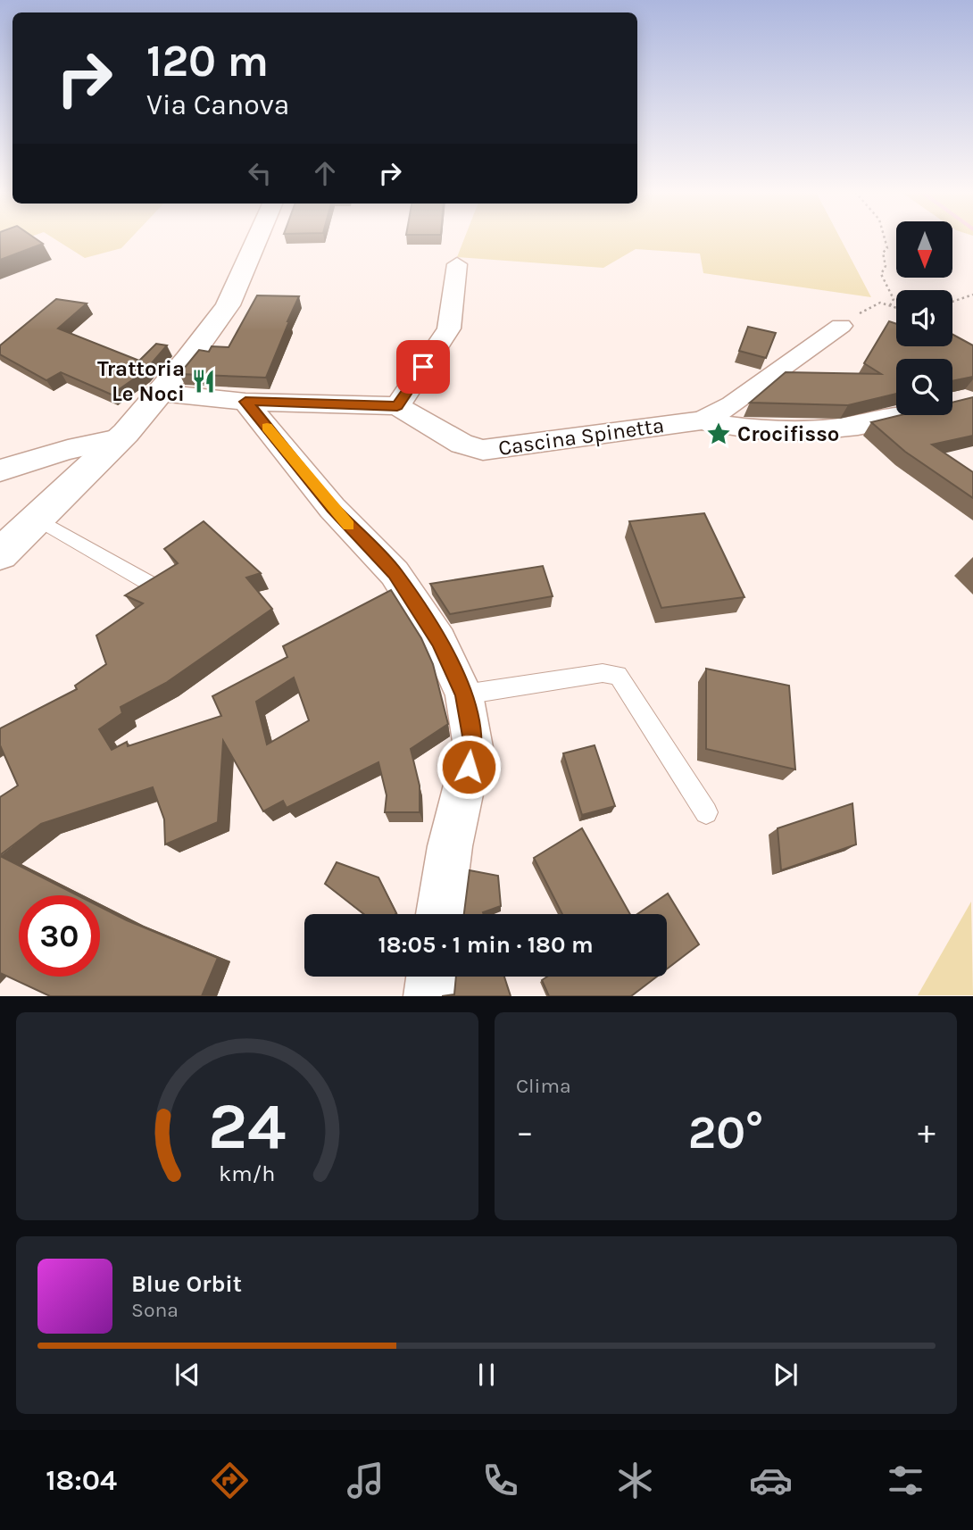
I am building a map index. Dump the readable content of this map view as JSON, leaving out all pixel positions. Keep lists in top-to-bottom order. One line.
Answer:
{"streets":{"street":["Cascina Spinetta"]},"places":{"restaurant":["Trattoria Le Noci"],"place":["Crocifisso"]},"north":"bottom","page":{"turn":["120 m","Via Canova"],"limit":"30","trip":"18:05 · 1 min · 180 m","tile":"Clima","heat":["−","20°","+"],"song":["Blue Orbit","Sona"],"tabs":"18:04","gauge":["24","km/h"]}}
